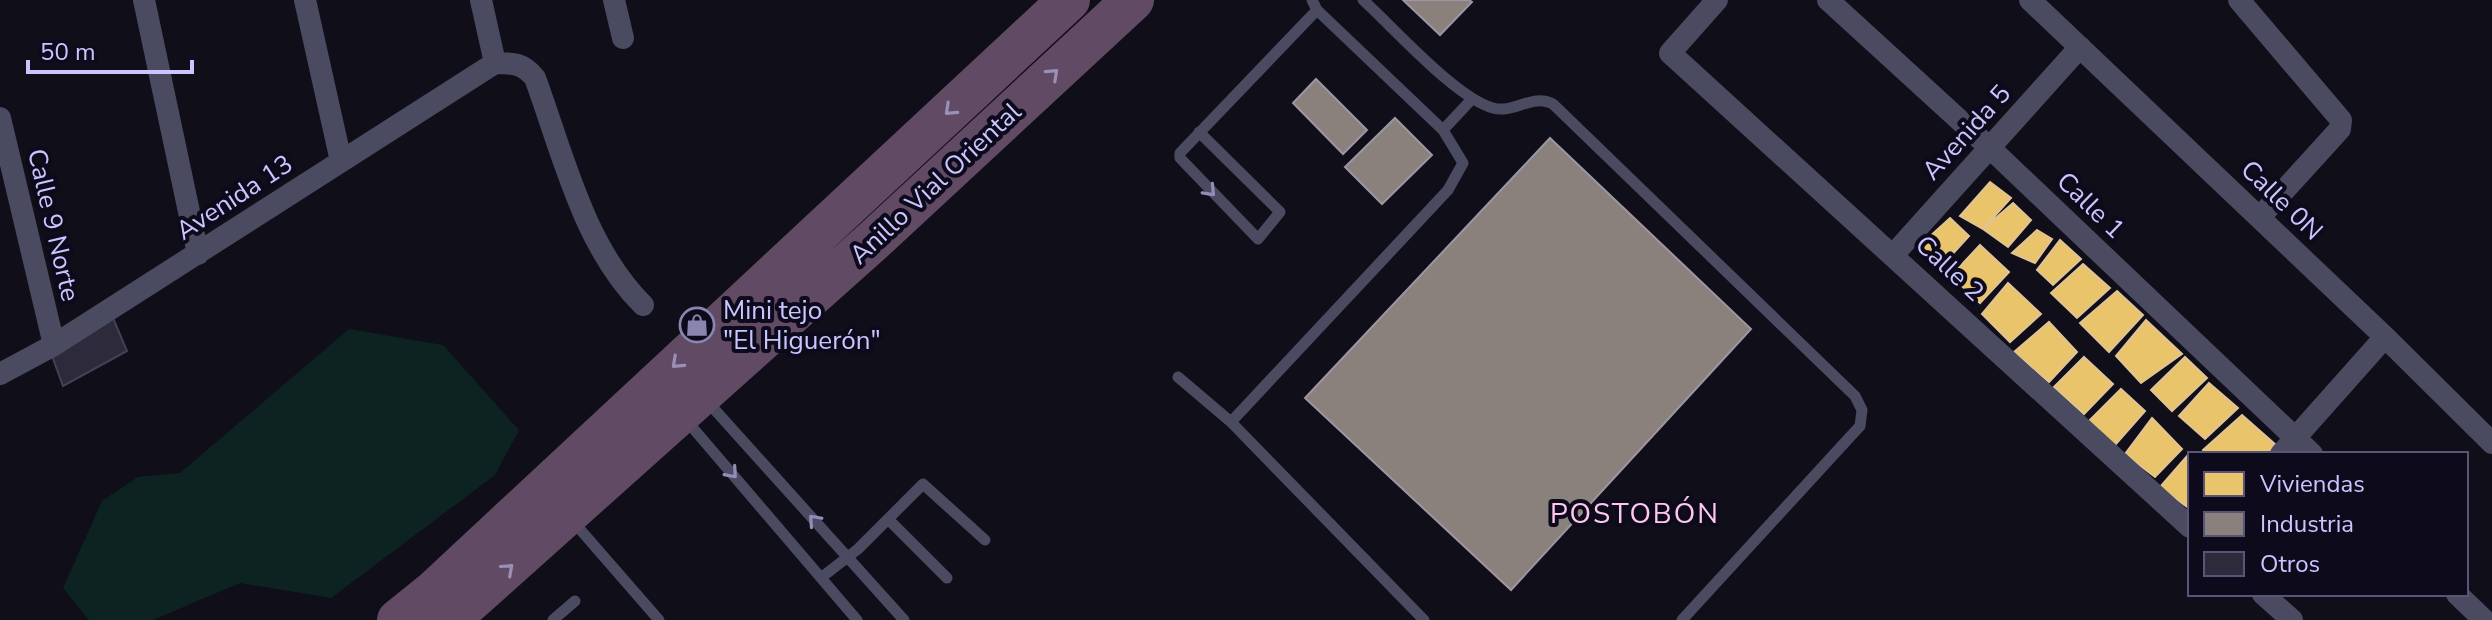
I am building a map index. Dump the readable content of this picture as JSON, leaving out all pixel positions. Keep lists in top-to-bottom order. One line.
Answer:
{"streets":{"highway":["Anillo Vial Oriental"],"street":["Avenida 5","Avenida 13","Calle 0N","Calle 1","Calle 9 Norte","Calle 2"]},"crossings":[["Avenida 5","Calle 0N"],["Avenida 5","Calle 1"],["Avenida 5","Calle 2"],["Avenida 13","Calle 9 Norte"]],"districts":["POSTOBÓN"],"places":{"shop":["Mini tejo \"El Higuerón\""]},"legend":["Viviendas","Industria","Otros"],"scale_bar":"50 m"}
